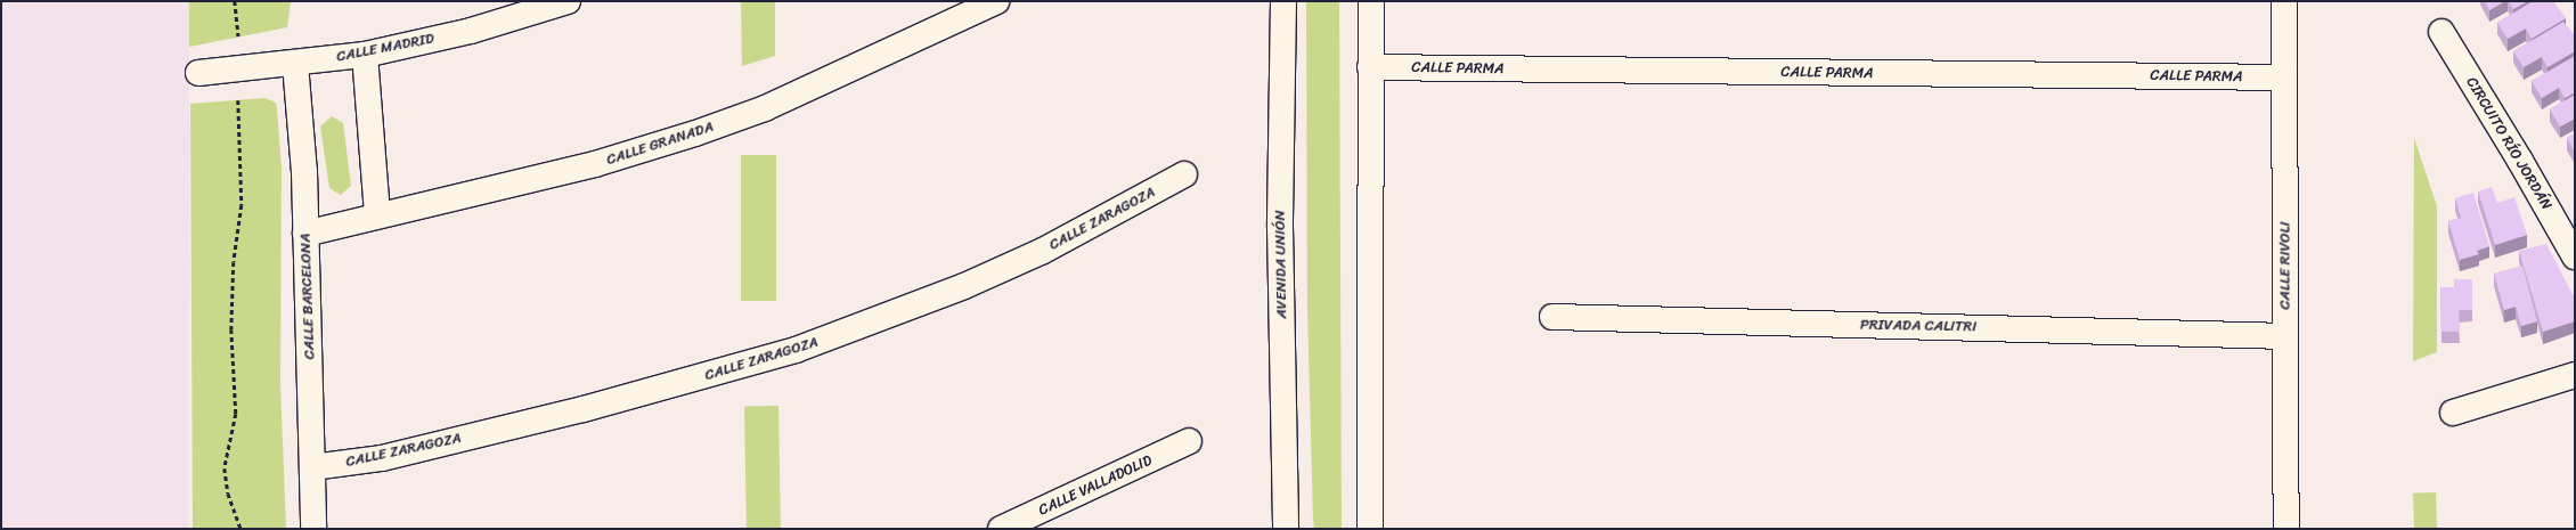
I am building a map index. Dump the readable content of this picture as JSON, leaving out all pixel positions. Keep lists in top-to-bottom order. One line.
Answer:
{"streets":{"street":["CALLE MADRID","CALLE PARMA","CALLE GRANADA","CIRCUITO RÍO JORDÁN","CALLE ZARAGOZA","AVENIDA UNIÓN","CALLE RIVOLI","CALLE BARCELONA","PRIVADA CALITRI","CALLE VALLADOLID"]},"crossings":[["CALLE MADRID","CALLE BARCELONA"],["CALLE PARMA","CALLE RIVOLI"],["CALLE GRANADA","CALLE BARCELONA"],["CALLE ZARAGOZA","CALLE BARCELONA"],["CALLE RIVOLI","PRIVADA CALITRI"]]}
